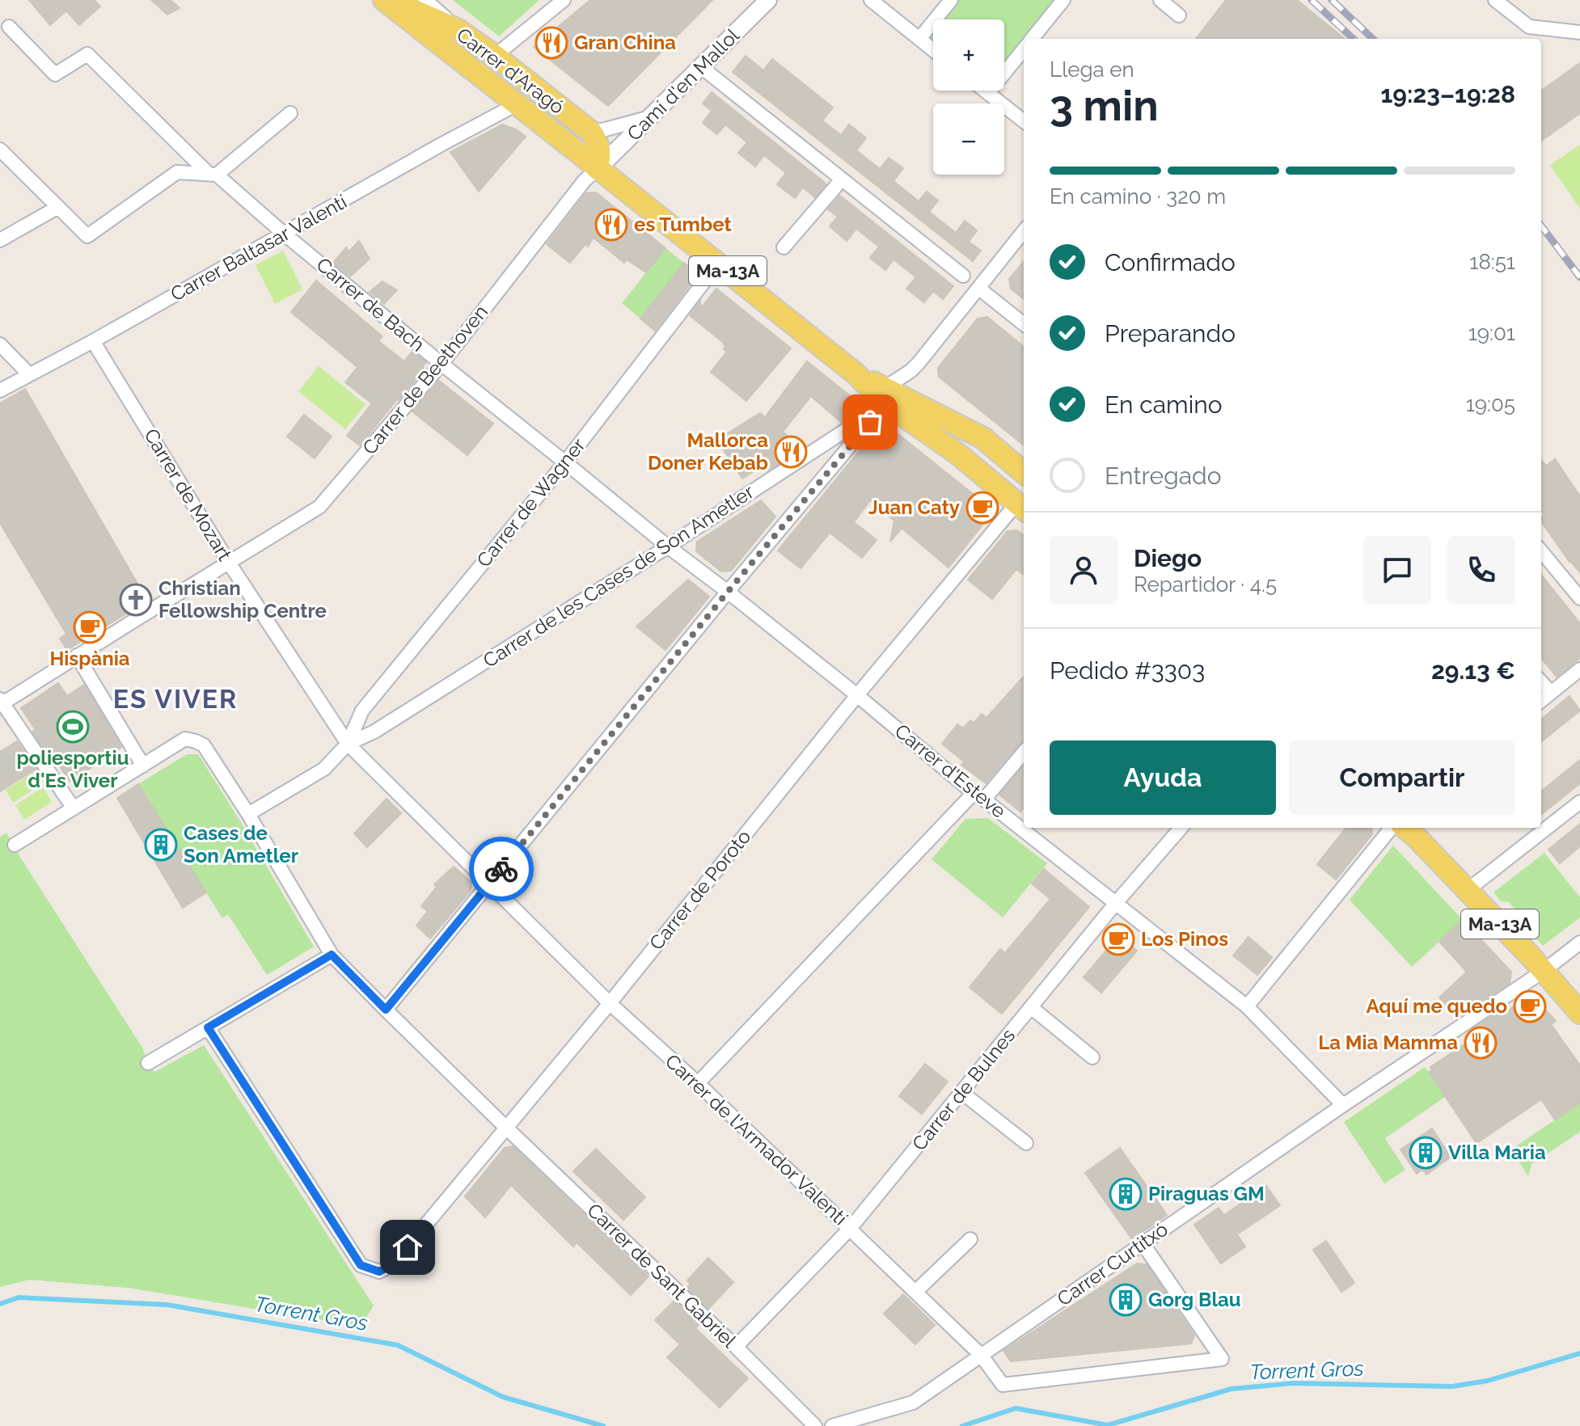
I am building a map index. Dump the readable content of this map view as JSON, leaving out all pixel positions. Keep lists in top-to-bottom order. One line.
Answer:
{"streets":{"main road":["Carrer d'Aragó","Ma-13A"],"street":["Camí d'en Mallol","Carrer Baltasar Valentí","Carrer de Bach","Carrer de Beethoven","Carrer de Mozart","Carrer de Wagner","Carrer de les Cases de Son Ametler","Carrer d'Esteve","Carrer de Poroto","Carrer de Bulnes","Carrer de l'Armador Valentí","Carrer Curtitxó","Carrer de Sant Gabriel"]},"crossings":[["Carrer d'Aragó","Camí d'en Mallol"],["Carrer d'Aragó","Carrer Baltasar Valentí"],["Carrer d'Aragó","Carrer de Beethoven"],["Carrer d'Aragó","Carrer de Wagner"],["Carrer d'Aragó","Carrer de les Cases de Son Ametler"],["Carrer d'Aragó","Carrer de Poroto"],["Camí d'en Mallol","Carrer de Beethoven"],["Carrer Baltasar Valentí","Carrer de Bach"],["Carrer Baltasar Valentí","Carrer de Mozart"],["Ma-13A","Carrer Curtitxó"],["Carrer de Bach","Carrer de Beethoven"],["Carrer de Bach","Carrer de Wagner"],["Carrer de Bach","Carrer de les Cases de Son Ametler"],["Carrer de Bach","Carrer d'Esteve"],["Carrer de Beethoven","Carrer de Mozart"],["Carrer de Mozart","Carrer de Wagner"],["Carrer de Mozart","Carrer de les Cases de Son Ametler"],["Carrer de Mozart","Carrer de l'Armador Valentí"],["Carrer de Wagner","Carrer de les Cases de Son Ametler"],["Carrer de Wagner","Carrer de l'Armador Valentí"],["Carrer de les Cases de Son Ametler","Carrer d'Esteve"],["Carrer de les Cases de Son Ametler","Carrer de l'Armador Valentí"],["Carrer d'Esteve","Carrer de Poroto"],["Carrer d'Esteve","Carrer de Bulnes"],["Carrer d'Esteve","Carrer Curtitxó"],["Carrer de Poroto","Carrer de l'Armador Valentí"],["Carrer de Poroto","Carrer de Sant Gabriel"],["Carrer de Bulnes","Carrer de l'Armador Valentí"],["Carrer de Bulnes","Carrer de Sant Gabriel"],["Carrer de l'Armador Valentí","Carrer Curtitxó"]],"districts":["ES VIVER"],"water":["Torrent Gros"],"places":{"restaurant":["Gran China","es Tumbet","Mallorca Doner Kebab","La Mia Mamma"],"cafe":["Juan Caty","Hispània","Los Pinos","Aquí me quedo"],"church":["Christian Fellowship Centre"],"sports":["poliesportiu d'Es Viver"],"building":["Cases de Son Ametler","Villa Maria","Piraguas GM","Gorg Blau"]},"page":{"map_buttons":["+","−"],"heading":["3 min","Llega en","19:23–19:28"],"panel":["Diego","Repartidor · 4.5","Pedido #3303","29.13 €"],"bar":"En camino · 320 m","list":[["Confirmado","18:51"],["Preparando","19:01"],["En camino","19:05"],"Entregado"],"buttons":["Ayuda","Compartir"]}}
